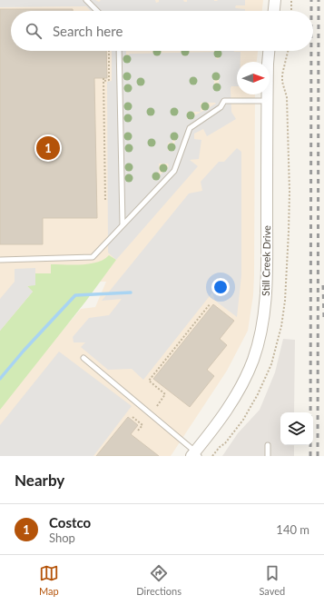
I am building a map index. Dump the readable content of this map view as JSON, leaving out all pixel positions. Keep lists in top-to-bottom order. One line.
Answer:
{"streets":{"street":["Still Creek Drive"]},"north":"right","page":{"search":"Search here","pins":"1","heading":"Nearby","list":[{"mark":"1","name":"Costco","note":"Shop","value":"140 m"}],"nav":["Map","Directions","Saved"]}}
